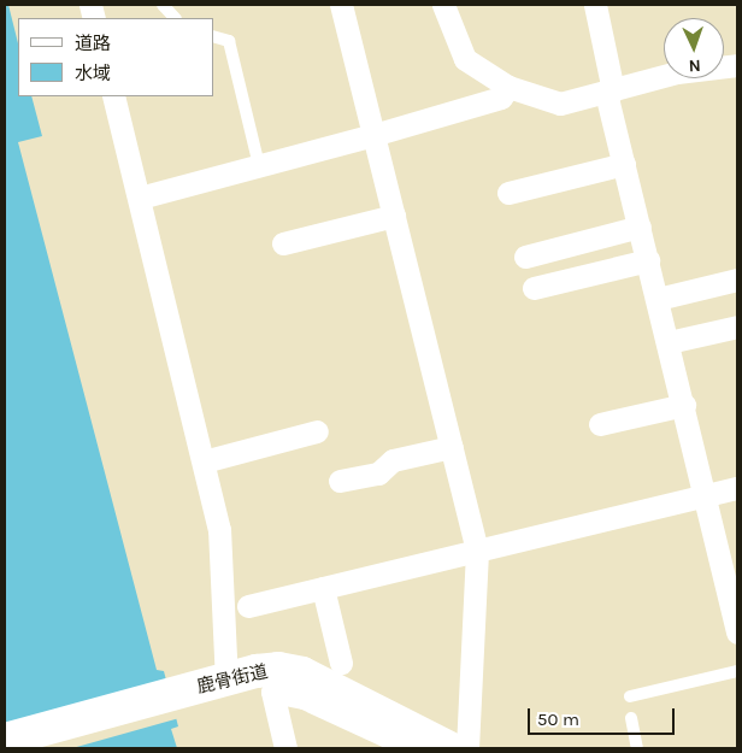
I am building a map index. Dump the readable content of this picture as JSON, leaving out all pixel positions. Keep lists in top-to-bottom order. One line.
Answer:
{"streets":{"street":["鹿骨街道"]},"legend":["道路","水域"],"scale_bar":"50 m","north":"bottom"}
